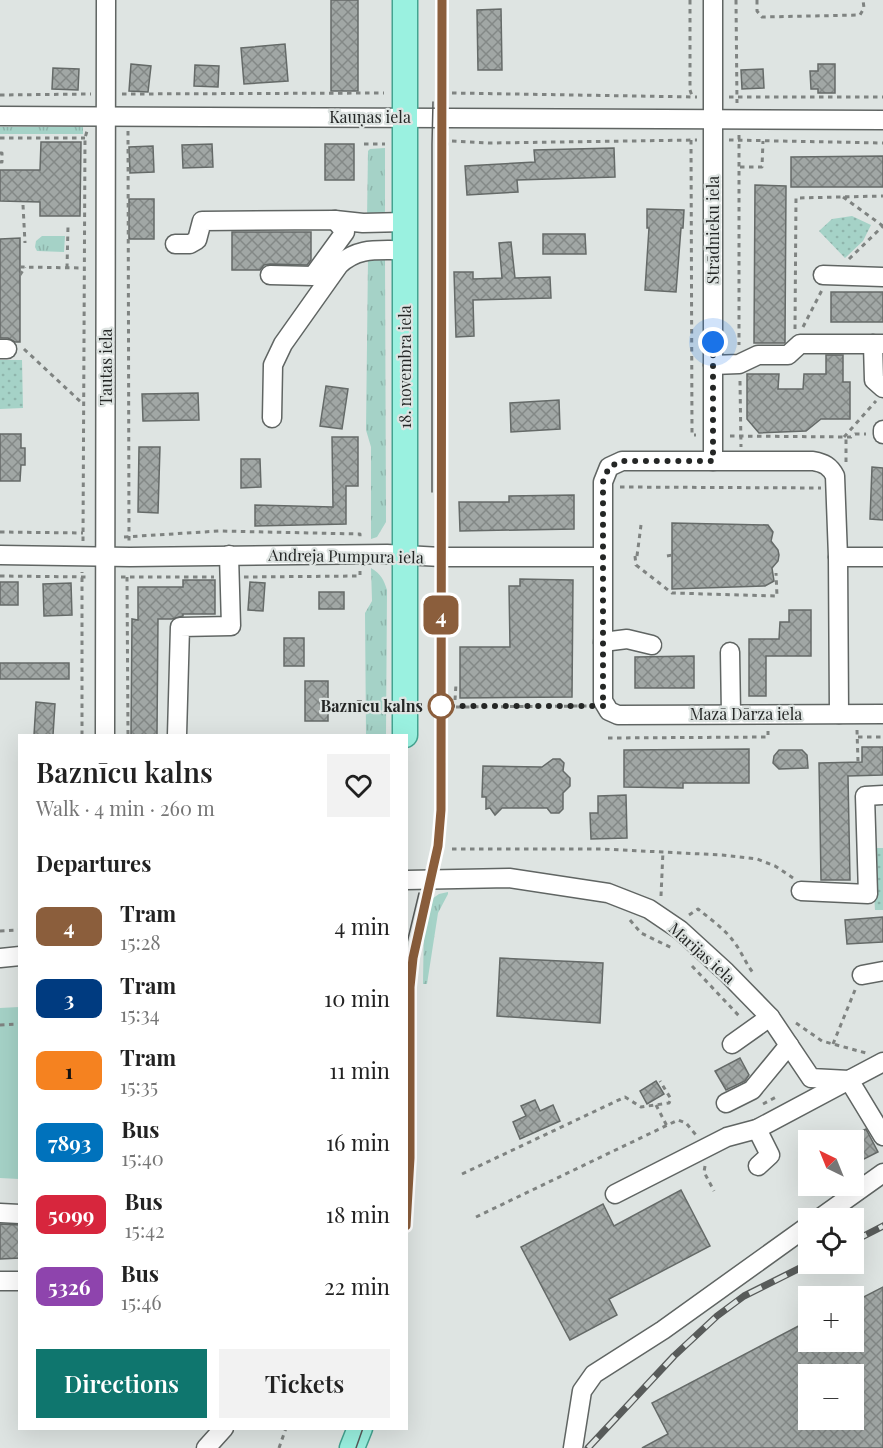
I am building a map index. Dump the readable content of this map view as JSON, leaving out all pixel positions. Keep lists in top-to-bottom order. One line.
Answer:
{"streets":{"main road":["18. novembra iela"],"street":["Kauņas iela","Strādnieku iela","Tautas iela","Andreja Pumpura iela","Mazā Dārza iela","Marijas iela"]},"crossings":[["Kauņas iela","Strādnieku iela"],["Kauņas iela","Tautas iela"],["Kauņas iela","18. novembra iela"],["Tautas iela","Andreja Pumpura iela"],["18. novembra iela","Andreja Pumpura iela"]],"places":["Baznīcu kalns"],"lines":["tram line 4"],"north":"top left","page":{"on_map":"4","heading":[["Baznīcu kalns","Walk · 4 min · 260 m"],"Departures"],"list":[{"mark":"4","name":"Tram","note":"15:28","value":"4 min"},{"mark":"3","name":"Tram","note":"15:34","value":"10 min"},{"mark":"1","name":"Tram","note":"15:35","value":"11 min"},{"mark":"7893","name":"Bus","note":"15:40","value":"16 min"},{"mark":"5099","name":"Bus","note":"15:42","value":"18 min"},{"mark":"5326","name":"Bus","note":"15:46","value":"22 min"}],"map_buttons":["+","−"],"buttons":["Directions","Tickets"]}}
